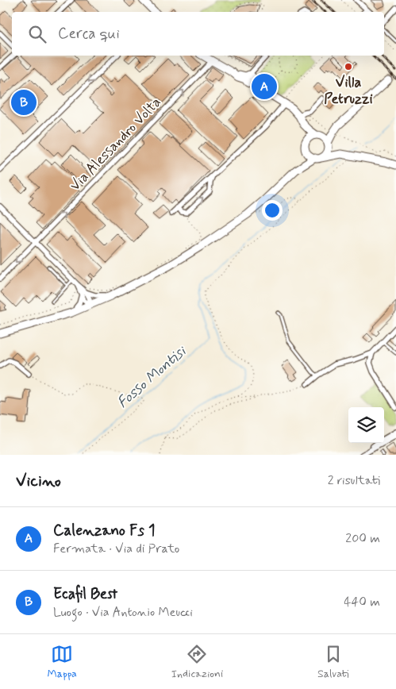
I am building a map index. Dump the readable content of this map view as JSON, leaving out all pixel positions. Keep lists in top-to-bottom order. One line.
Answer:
{"streets":{"street":["Via Alessandro Volta"]},"water":["Fosso Montisi"],"places":["Villa Petruzzi"],"page":{"search":"Cerca qui","pins":["A","B"],"heading":["Vicino","2 risultati"],"list":[{"mark":"A","name":"Calenzano Fs 1","note":"Fermata · Via di Prato","value":"200 m"},{"mark":"B","name":"Ecafil Best","note":"Luogo · Via Antonio Meucci","value":"440 m"}],"nav":["Mappa","Indicazioni","Salvati"]}}
